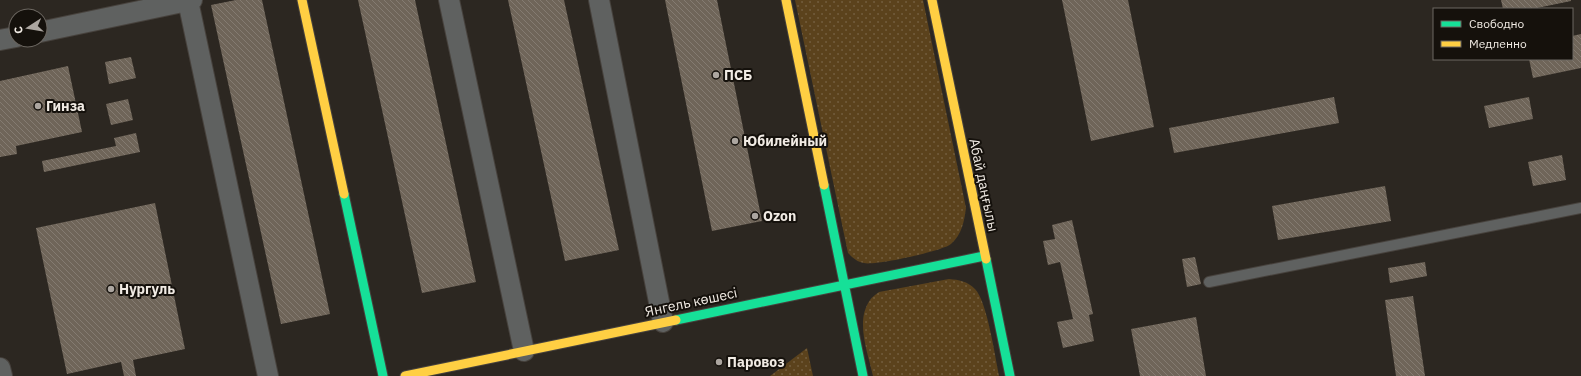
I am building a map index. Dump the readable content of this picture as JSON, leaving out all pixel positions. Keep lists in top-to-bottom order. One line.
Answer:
{"streets":{"street":["Абай даңғылы","Янгель көшесі"]},"crossings":[["Абай даңғылы","Янгель көшесі"]],"places":["ПСБ","Гинза","Юбилейный","Ozon","Нургуль","Паровоз"],"legend":["Свободно","Медленно"],"north":"left"}
